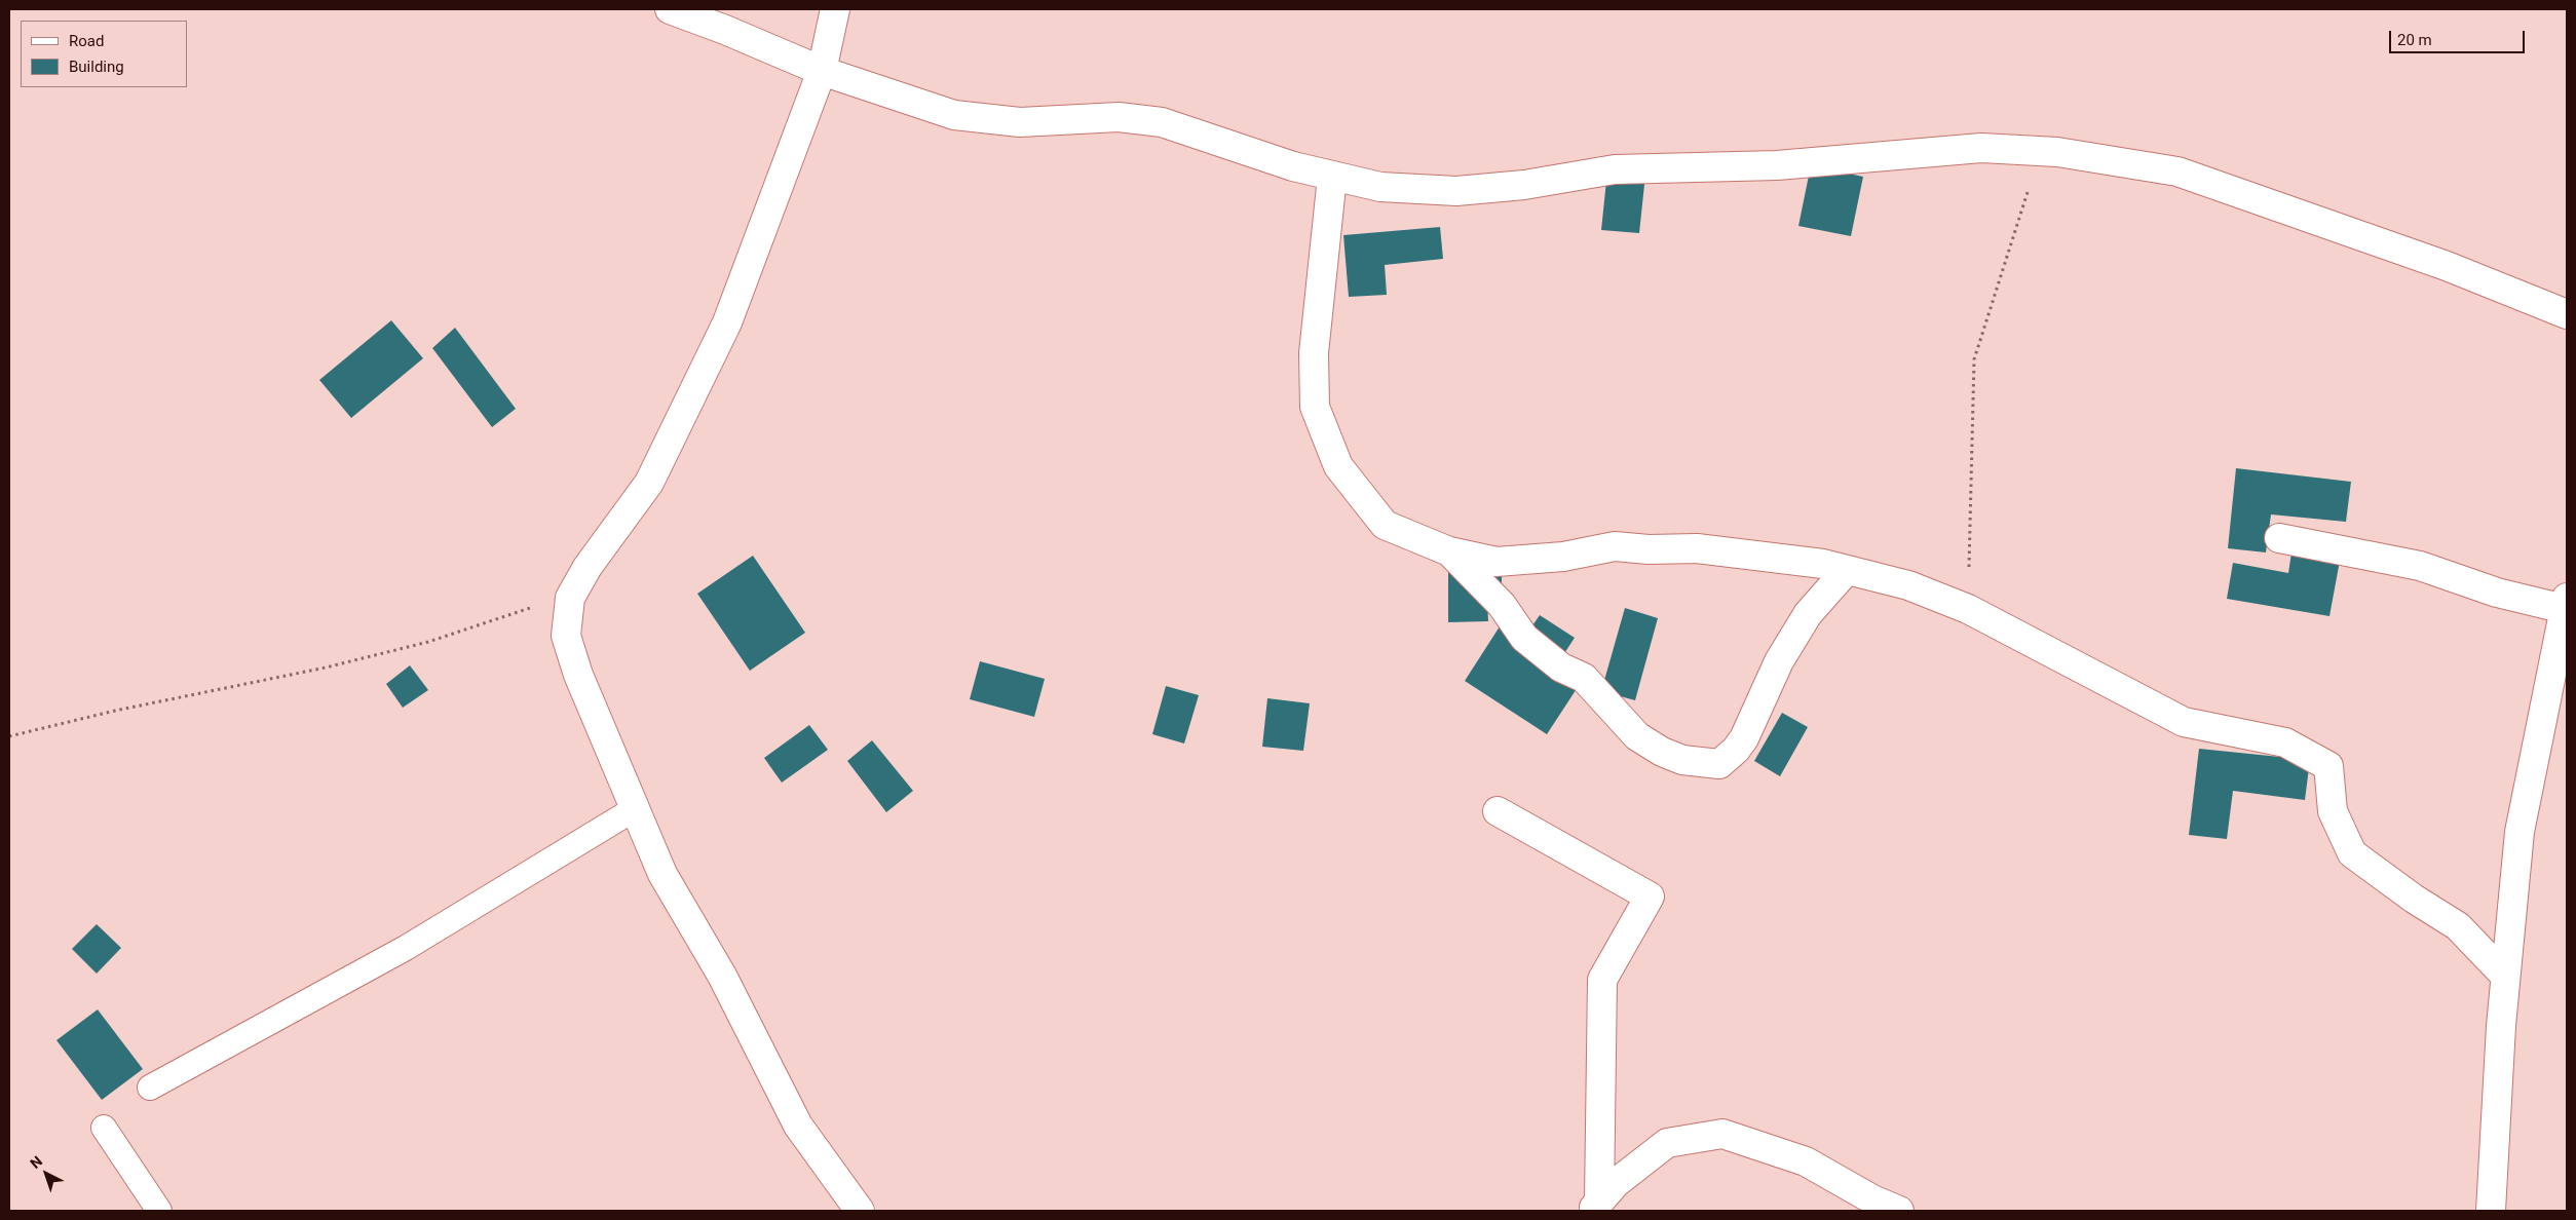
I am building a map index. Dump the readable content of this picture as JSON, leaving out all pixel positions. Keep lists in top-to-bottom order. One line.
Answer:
{"legend":["Road","Building"],"scale_bar":"20 m","north":"top left"}
